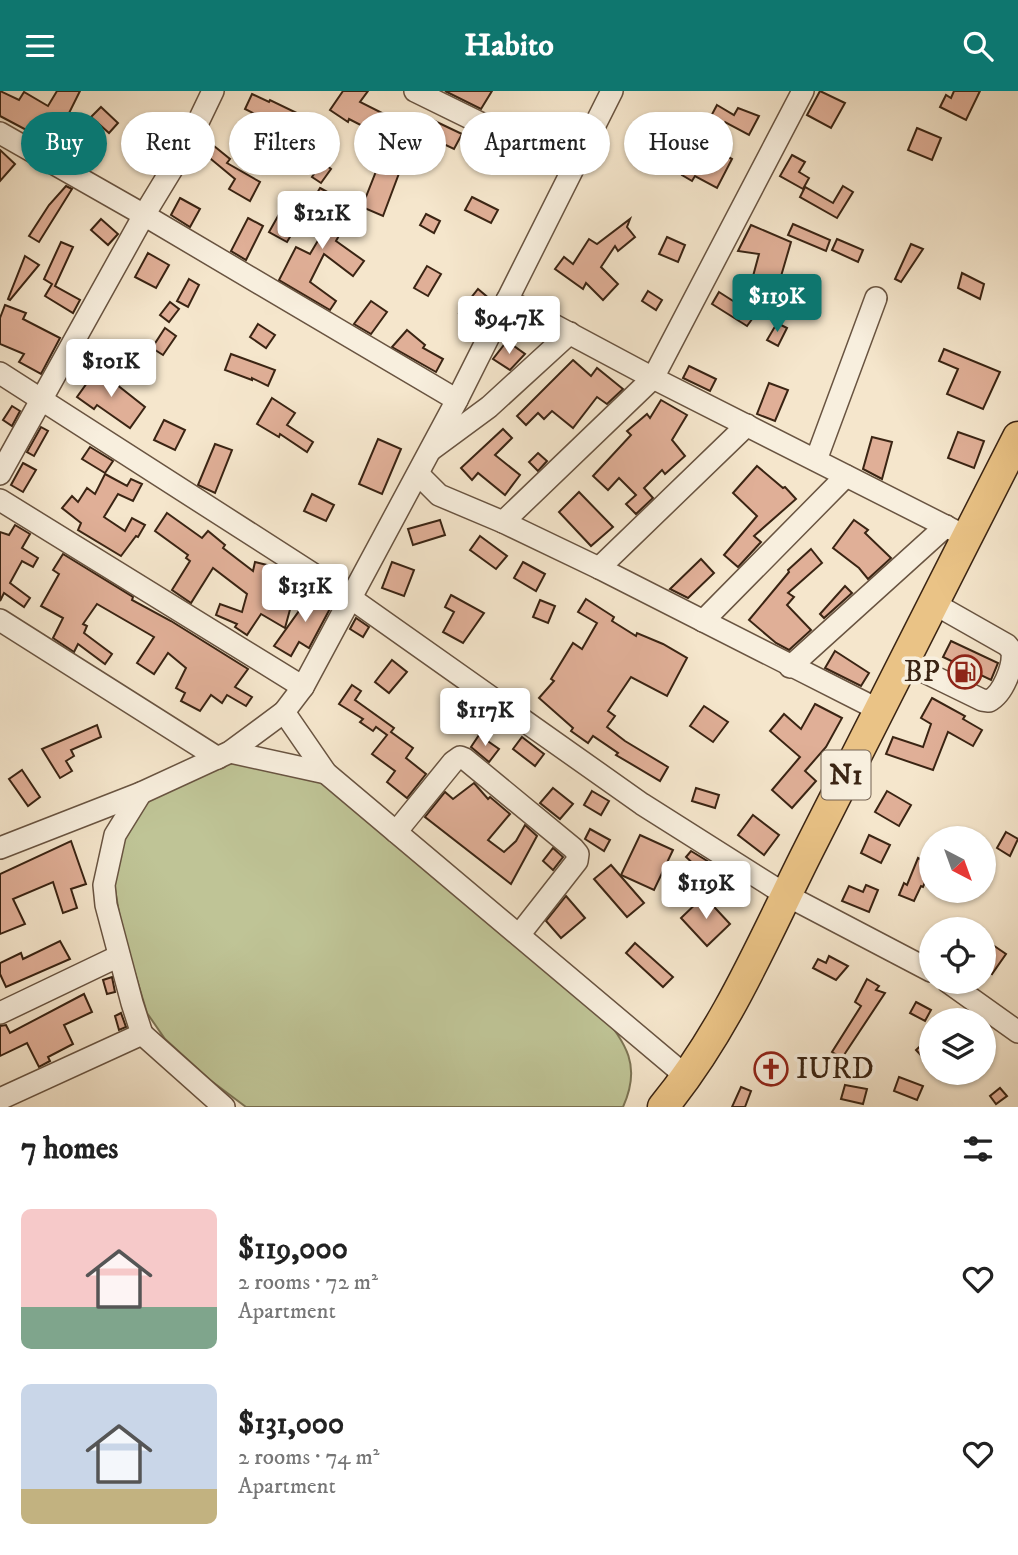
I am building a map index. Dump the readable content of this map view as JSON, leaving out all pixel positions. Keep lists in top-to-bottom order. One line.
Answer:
{"streets":{"highway":["N1"]},"places":{"fuel station":["BP"],"church":["IURD"]},"north":"bottom right","page":{"header":"Habito","chip":["Buy","Rent","Filters","New","Apartment","House"],"price":["$121K","$119K","$94.7K","$101K","$131K","$117K","$119K"],"heading":"7 homes","list":[{"name":"$119,000","note":"2 rooms · 72 m² · Apartment"},{"name":"$131,000","note":"2 rooms · 74 m² · Apartment"}]}}
